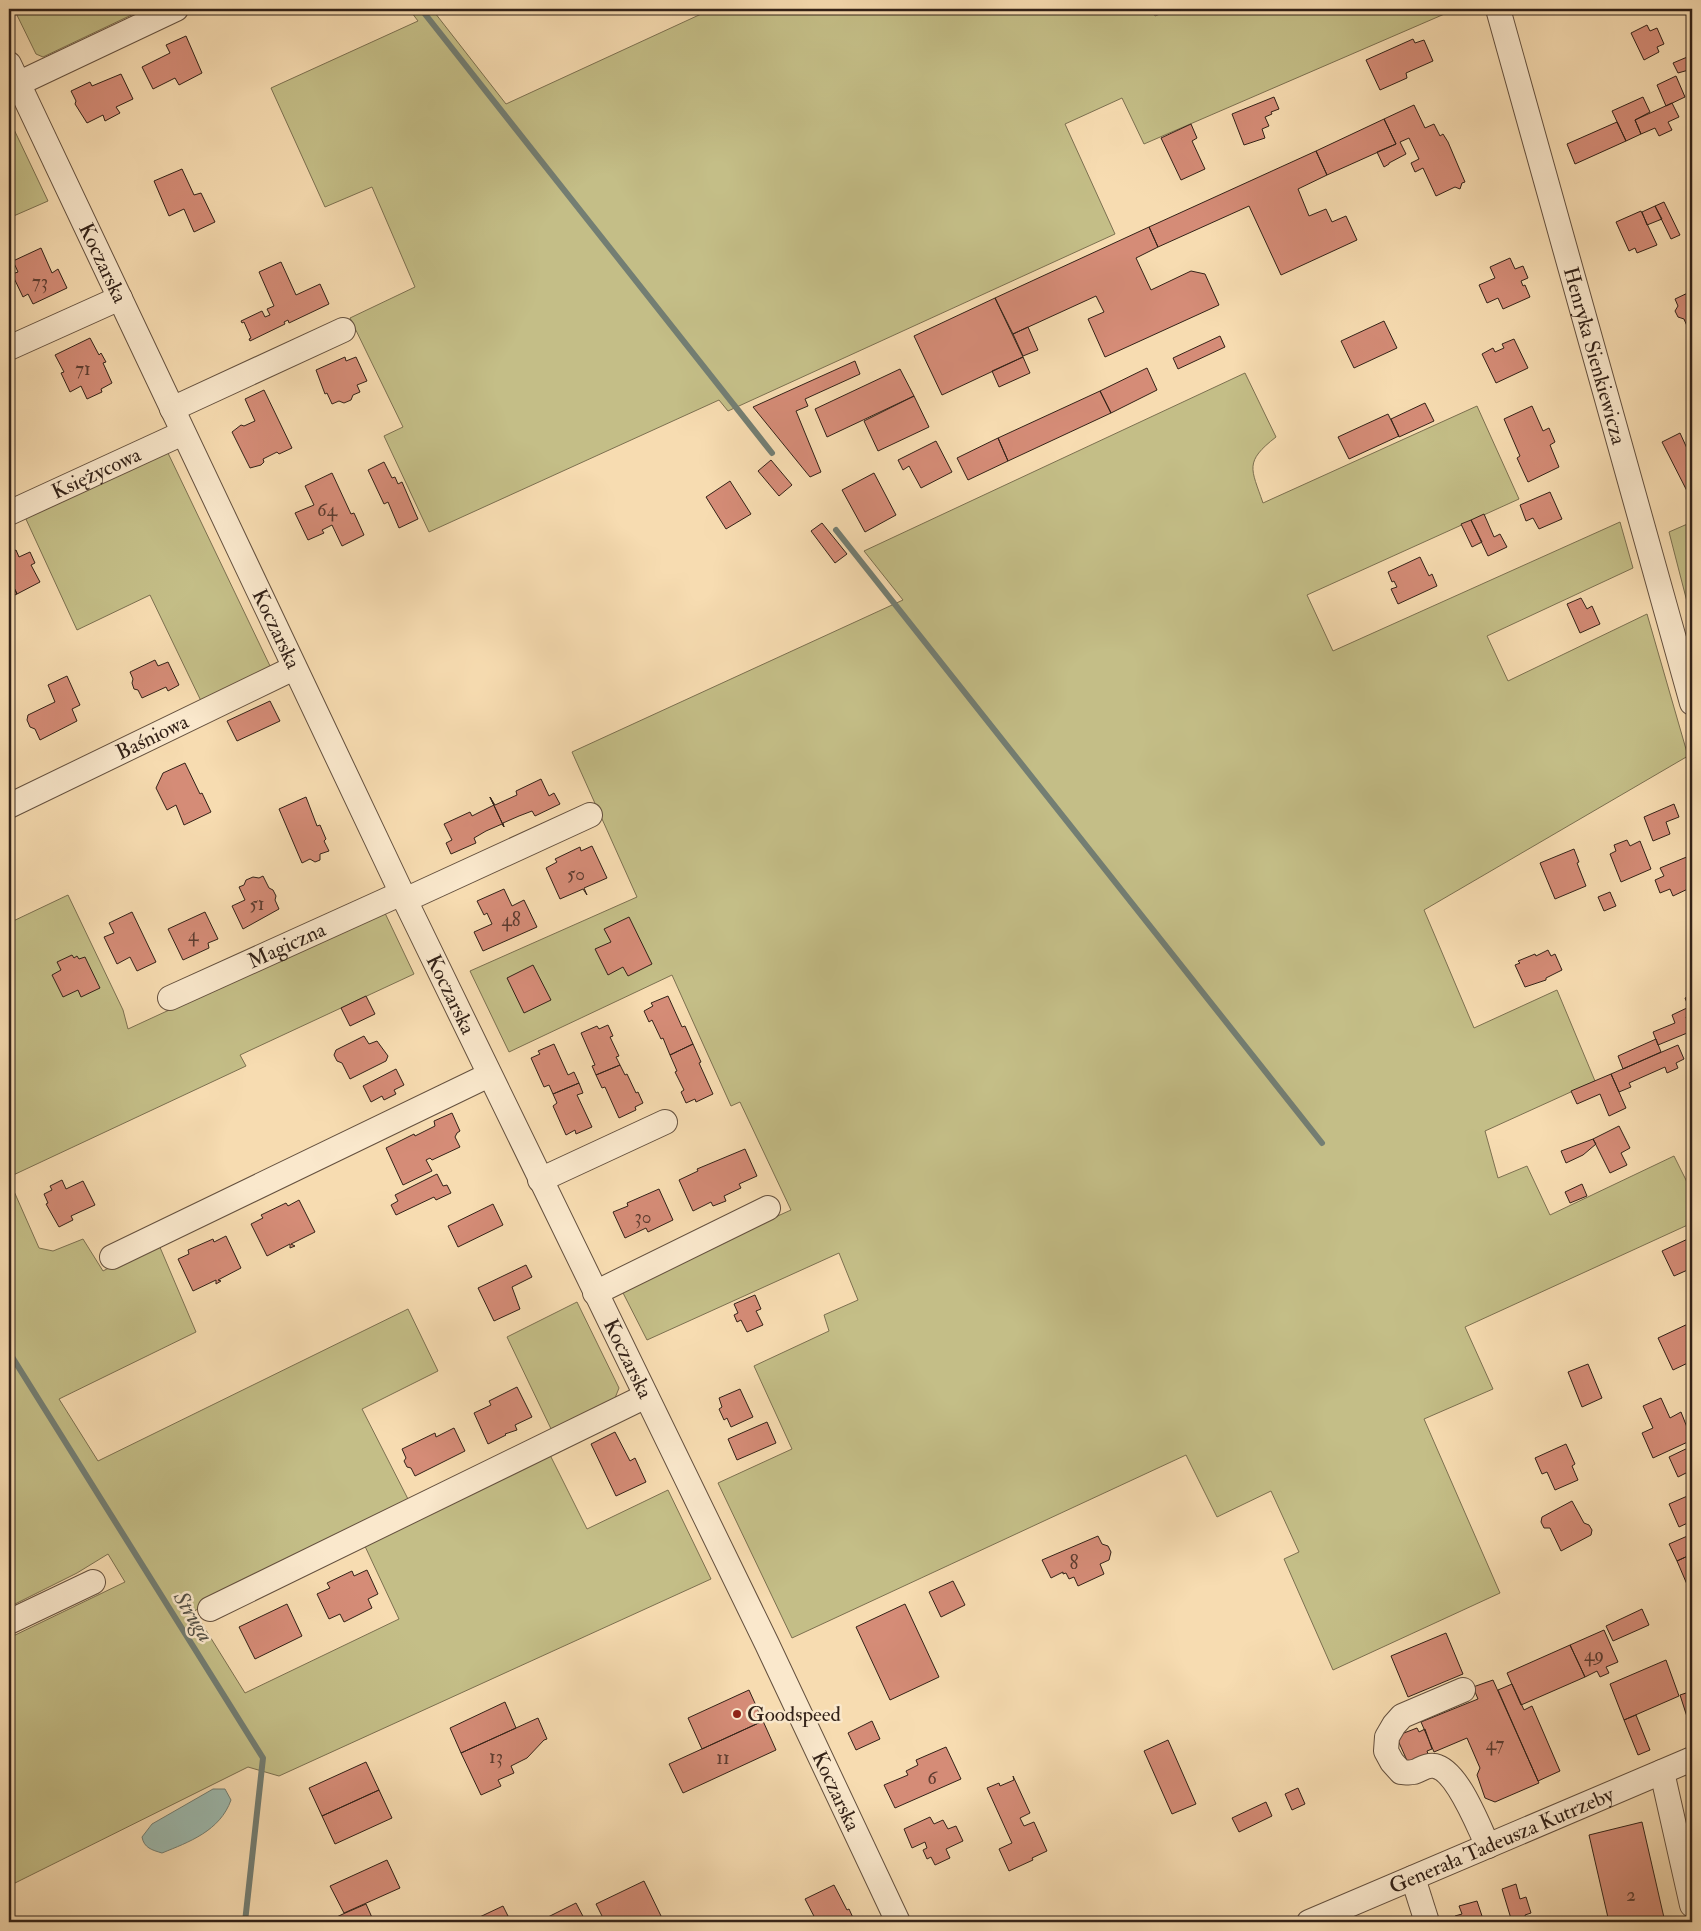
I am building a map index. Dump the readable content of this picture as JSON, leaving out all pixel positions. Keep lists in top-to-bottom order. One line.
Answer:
{"streets":{"street":["Koczarska","Henryka Sienkiewicza","Księżycowa","Baśniowa","Magiczna","Generała Tadeusza Kutrzeby"]},"crossings":[["Koczarska","Księżycowa"],["Koczarska","Baśniowa"],["Koczarska","Magiczna"]],"water":["Struga"],"places":["Goodspeed"],"house_numbers":["73","71","64","50","51","48","4","30","8","49","47","13","11","6","2"]}
